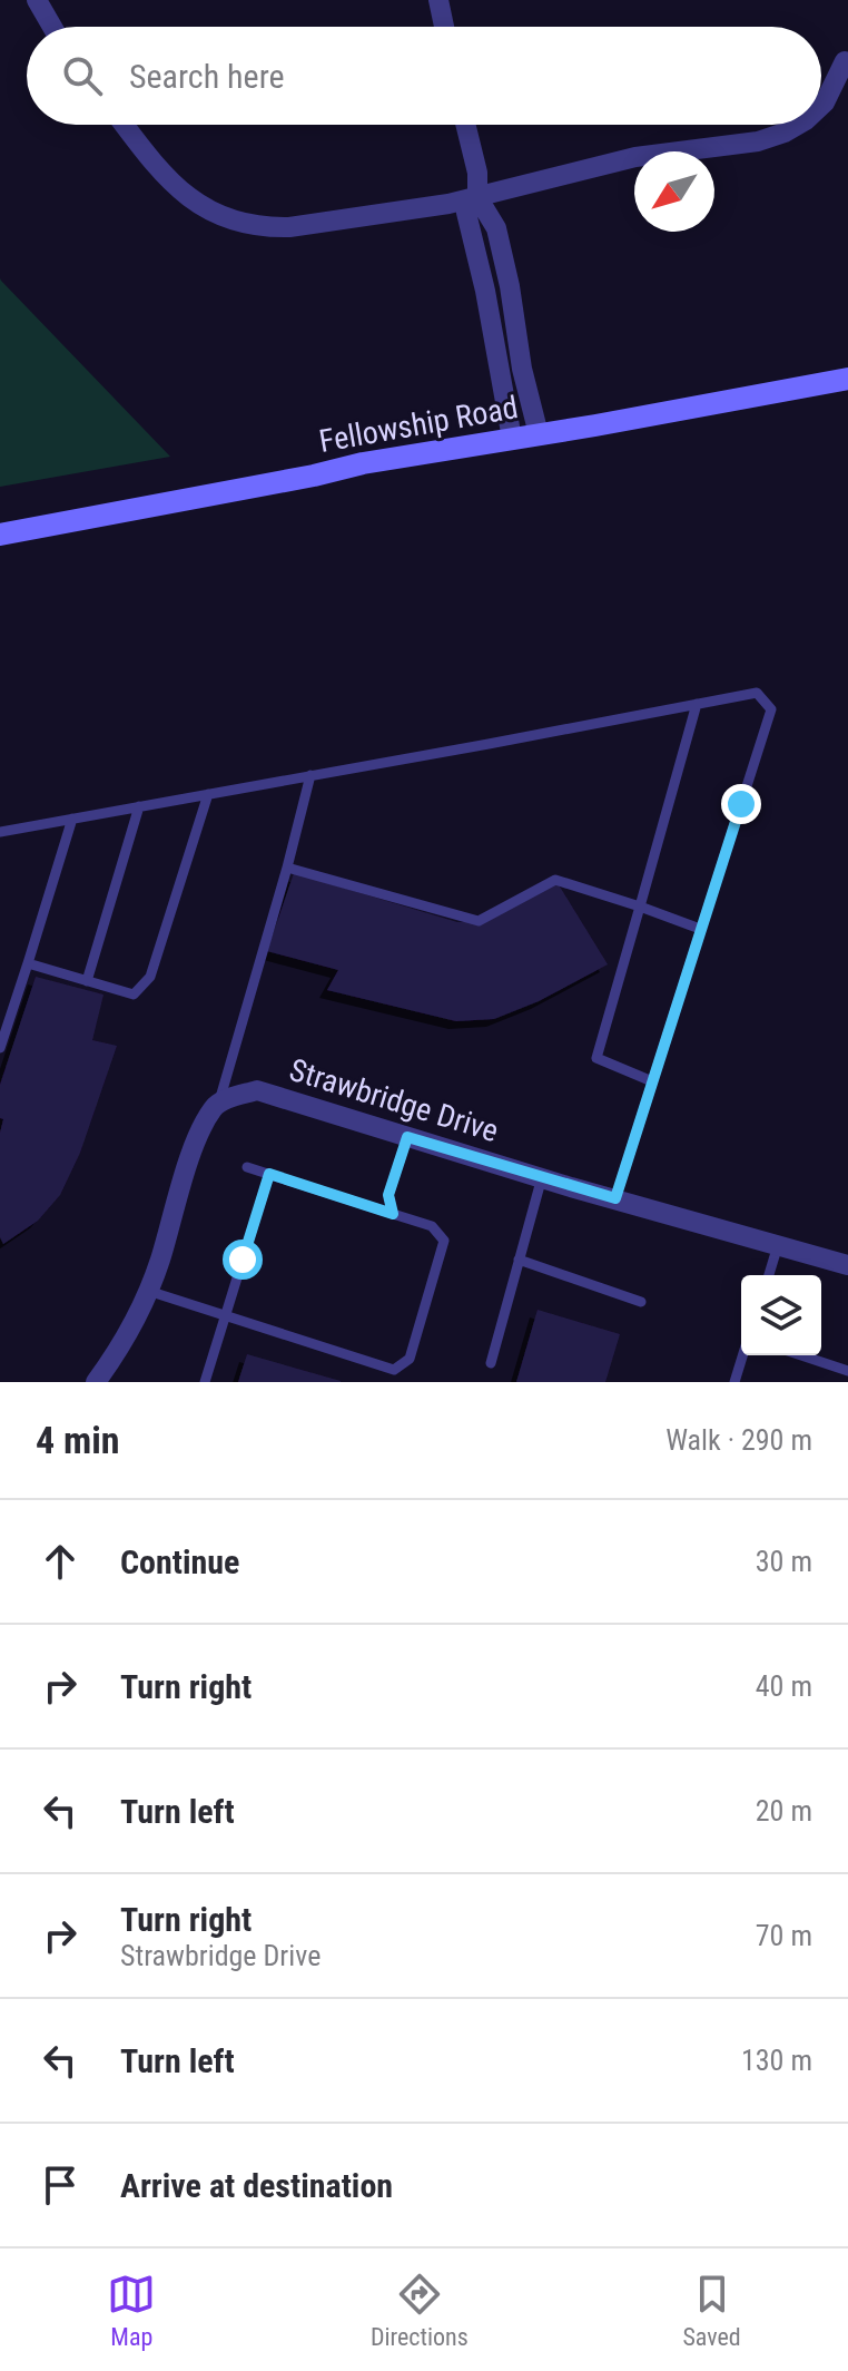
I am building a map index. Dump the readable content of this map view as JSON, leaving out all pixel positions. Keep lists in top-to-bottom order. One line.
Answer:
{"streets":{"street":["Fellowship Road","Strawbridge Drive"]},"north":"bottom left","page":{"search":"Search here","heading":["4 min","Walk · 290 m"],"list":[["Continue","30 m"],["Turn right","40 m"],["Turn left","20 m"],["Turn right","Strawbridge Drive","70 m"],["Turn left","130 m"],"Arrive at destination"],"nav":["Map","Directions","Saved"]}}
